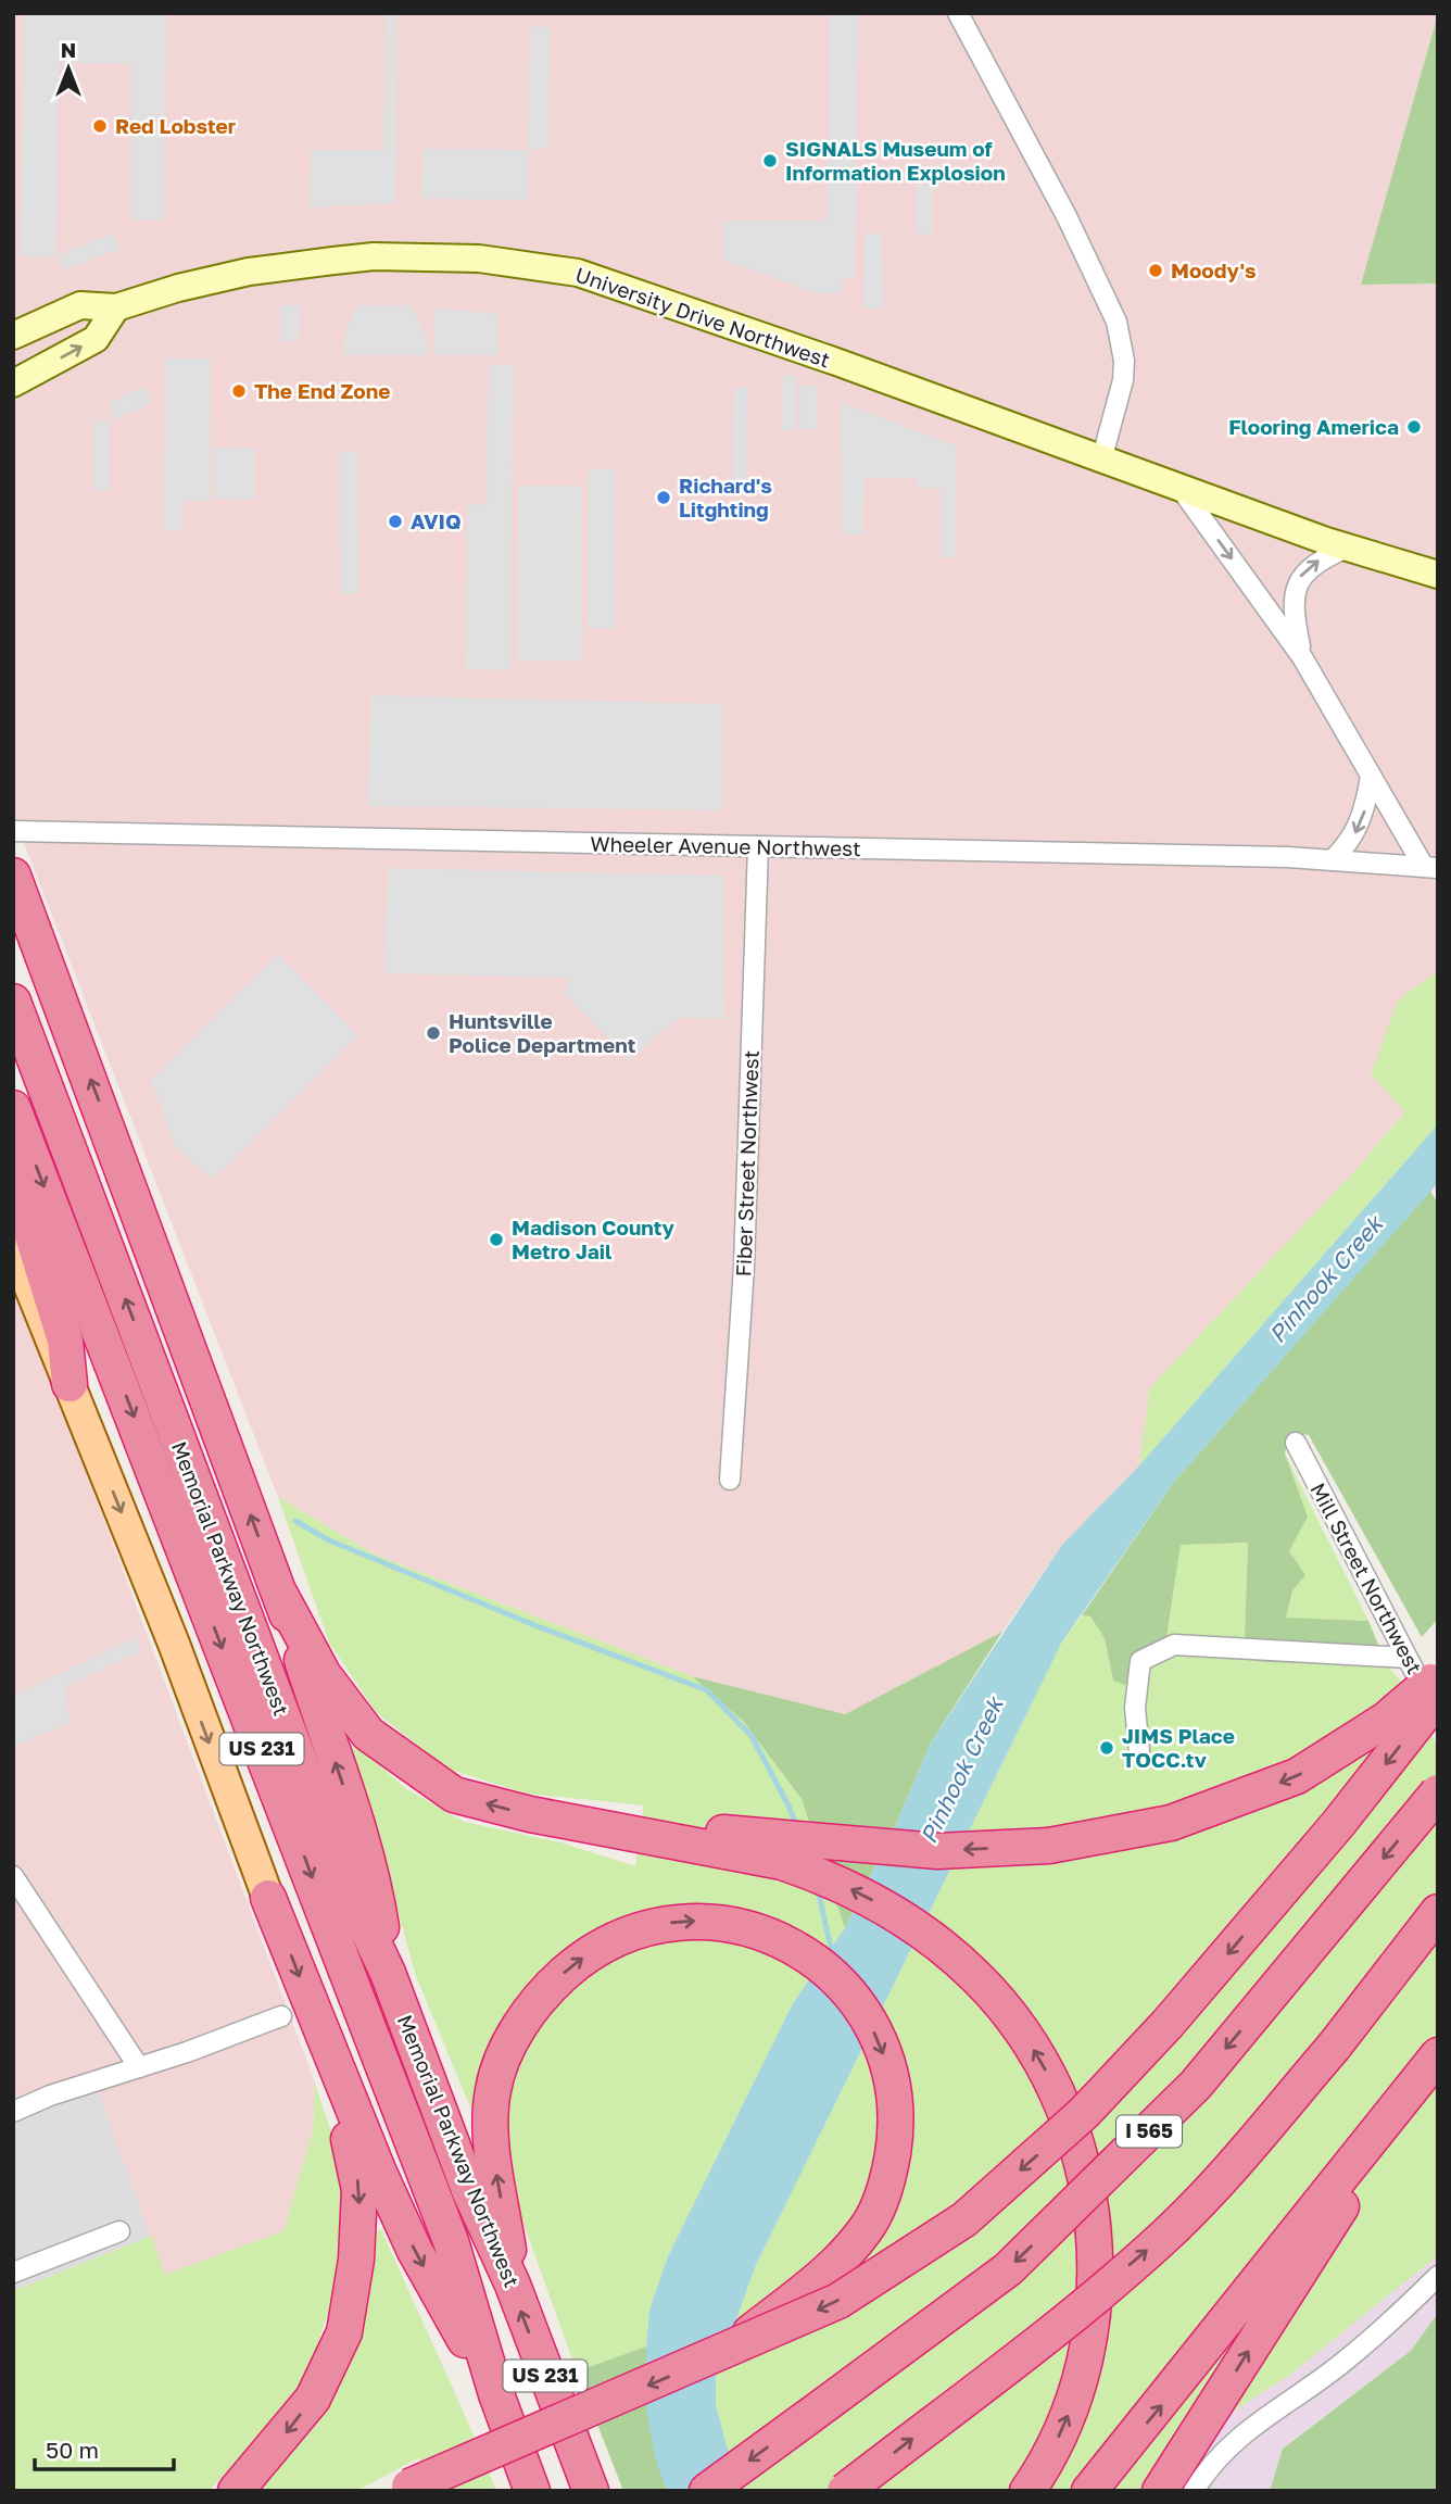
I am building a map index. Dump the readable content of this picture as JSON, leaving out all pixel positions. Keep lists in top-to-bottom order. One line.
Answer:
{"streets":{"highway":["Memorial Parkway Northwest","US 231","I 565"],"main road":["University Drive Northwest"],"street":["Wheeler Avenue Northwest","Fiber Street Northwest","Mill Street Northwest"]},"crossings":[["Wheeler Avenue Northwest","Fiber Street Northwest"]],"water":["Pinhook Creek"],"places":["Red Lobster","SIGNALS Museum of Information Explosion","Moody's","The End Zone","Flooring America","Richard's Litghting","AVIQ","Huntsville Police Department","Madison County Metro Jail","JIMS Place TOCC.tv"],"scale_bar":"50 m","north":"top"}
